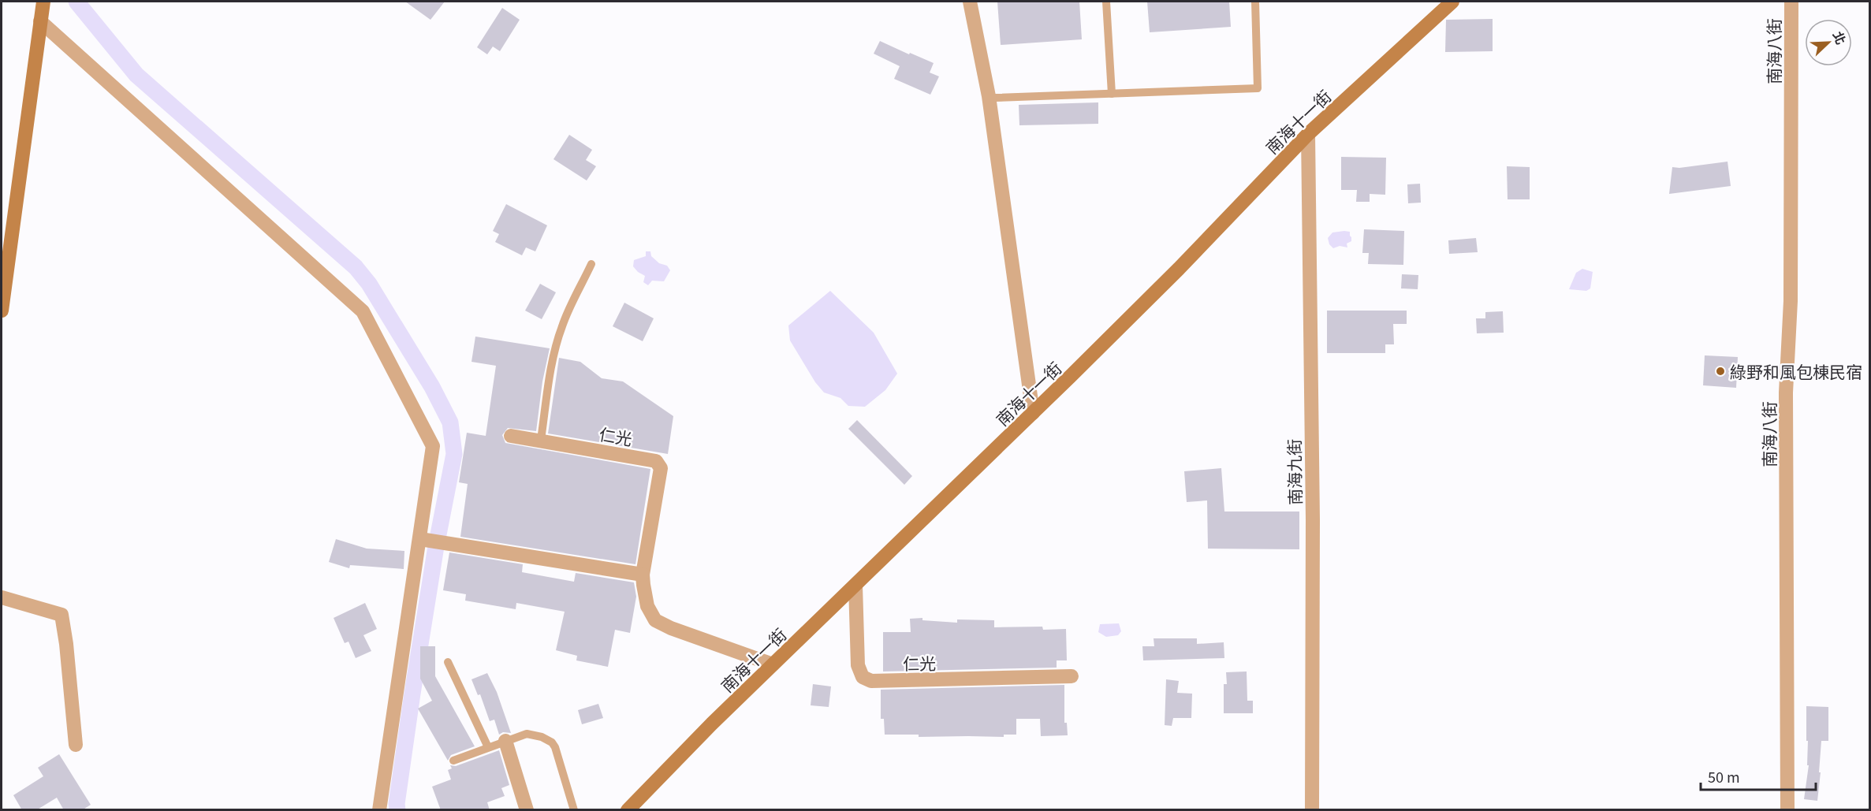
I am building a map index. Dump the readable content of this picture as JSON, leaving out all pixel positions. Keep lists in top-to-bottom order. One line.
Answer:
{"streets":{"street":["南海八街","南海十一街","仁光","南海九街"]},"crossings":[["南海十一街","仁光"],["南海十一街","南海九街"]],"places":["綠野和風包棟民宿"],"scale_bar":"50 m","north":"top right"}
